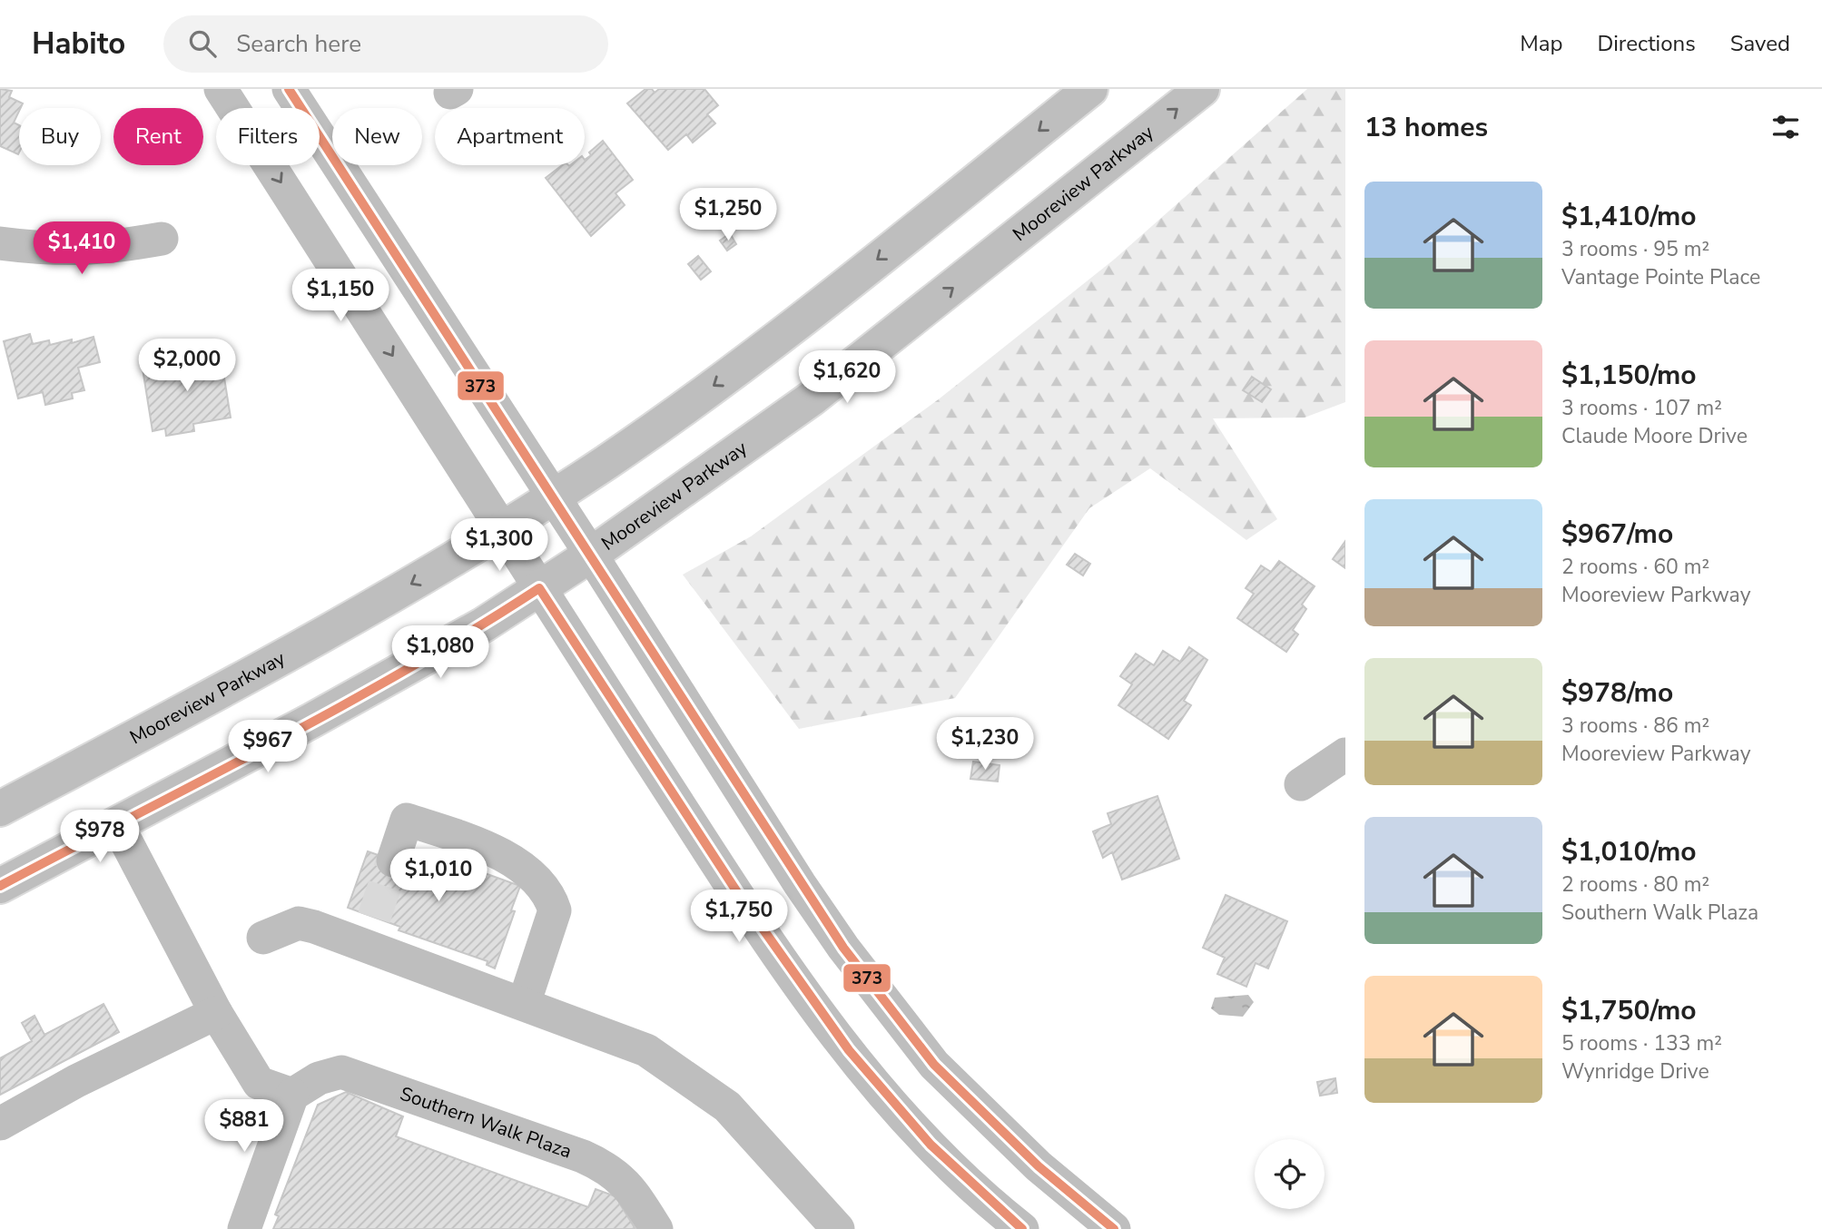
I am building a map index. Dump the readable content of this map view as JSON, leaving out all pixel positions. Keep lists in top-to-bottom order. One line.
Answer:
{"streets":{"main road":["Mooreview Parkway"],"street":["Southern Walk Plaza"]},"lines":["transit line 373"],"page":{"header":"Habito","search":"Search here","nav":["Map","Directions","Saved"],"heading":"13 homes","chip":["Buy","Rent","Filters","New","Apartment"],"list":[{"name":"$1,410/mo","note":"3 rooms · 95 m² · Vantage Pointe Place"},{"name":"$1,150/mo","note":"3 rooms · 107 m² · Claude Moore Drive"},{"name":"$967/mo","note":"2 rooms · 60 m² · Mooreview Parkway"},{"name":"$978/mo","note":"3 rooms · 86 m² · Mooreview Parkway"},{"name":"$1,010/mo","note":"2 rooms · 80 m² · Southern Walk Plaza"},{"name":"$1,750/mo","note":"5 rooms · 133 m² · Wynridge Drive"}],"price":["$1,250","$1,410","$1,150","$2,000","$1,620","$1,300","$1,080","$1,230","$967","$978","$1,010","$1,750","$881"]}}
